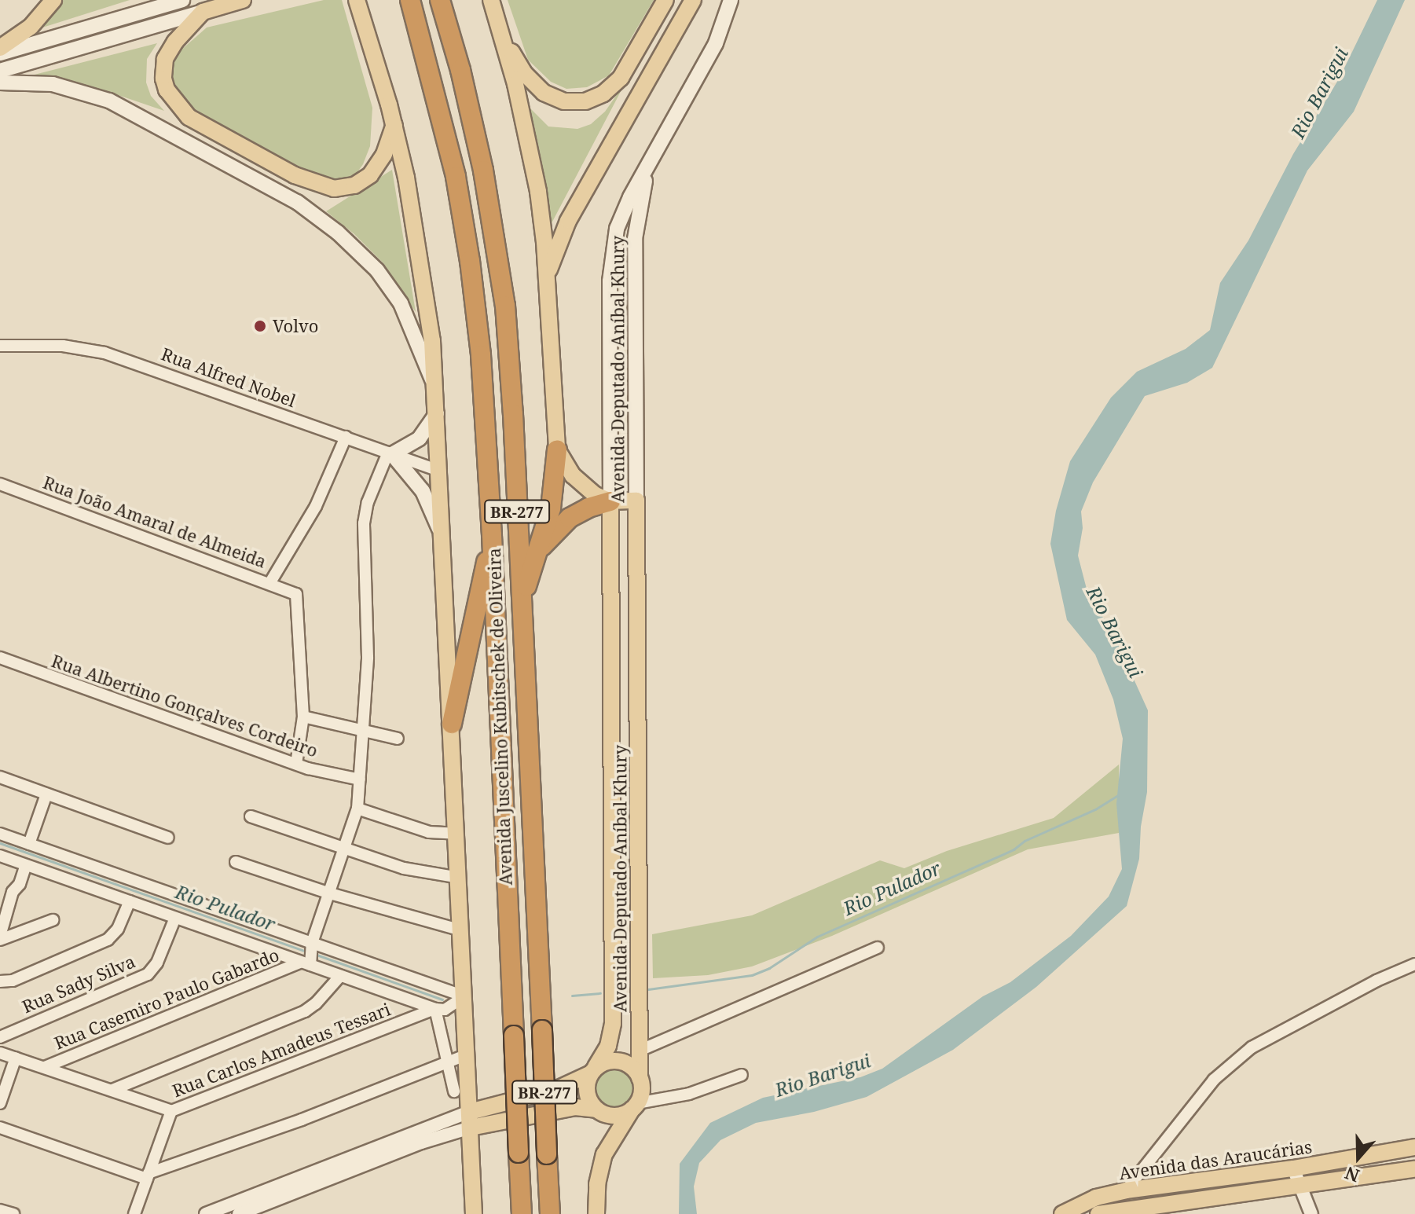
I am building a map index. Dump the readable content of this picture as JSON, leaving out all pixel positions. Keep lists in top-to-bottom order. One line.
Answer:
{"streets":{"highway":["BR-277","Avenida Juscelino Kubitschek de Oliveira"],"main road":["Avenida Deputado Aníbal Khury","Avenida das Araucárias"],"street":["Rua Alfred Nobel","Rua João Amaral de Almeida","Rua Albertino Gonçalves Cordeiro","Rua Sady Silva","Rua Casemiro Paulo Gabardo","Rua Carlos Amadeus Tessari"]},"water":["Rio Barigui","Rio Pulador"],"places":["Volvo"],"north":"bottom"}
